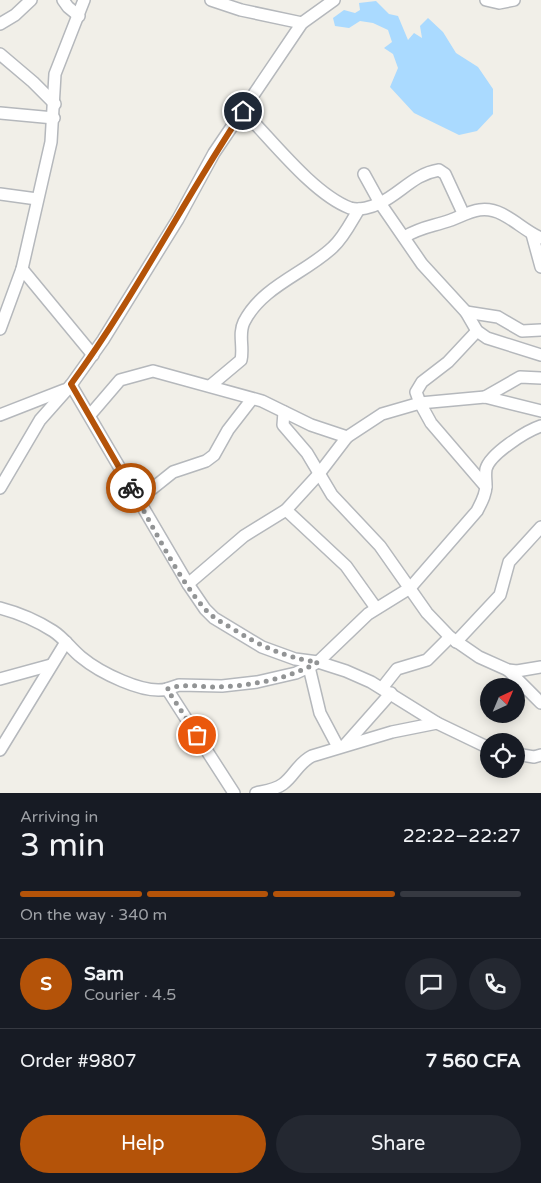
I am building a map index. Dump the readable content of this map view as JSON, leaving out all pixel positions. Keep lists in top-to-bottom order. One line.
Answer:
{"north":"top right","page":{"heading":["3 min","Arriving in","22:22–22:27"],"panel":["Sam","Courier · 4.5","Order #9807","7 560 CFA"],"bar":"On the way · 340 m","round":"S","buttons":["Help","Share"]}}
